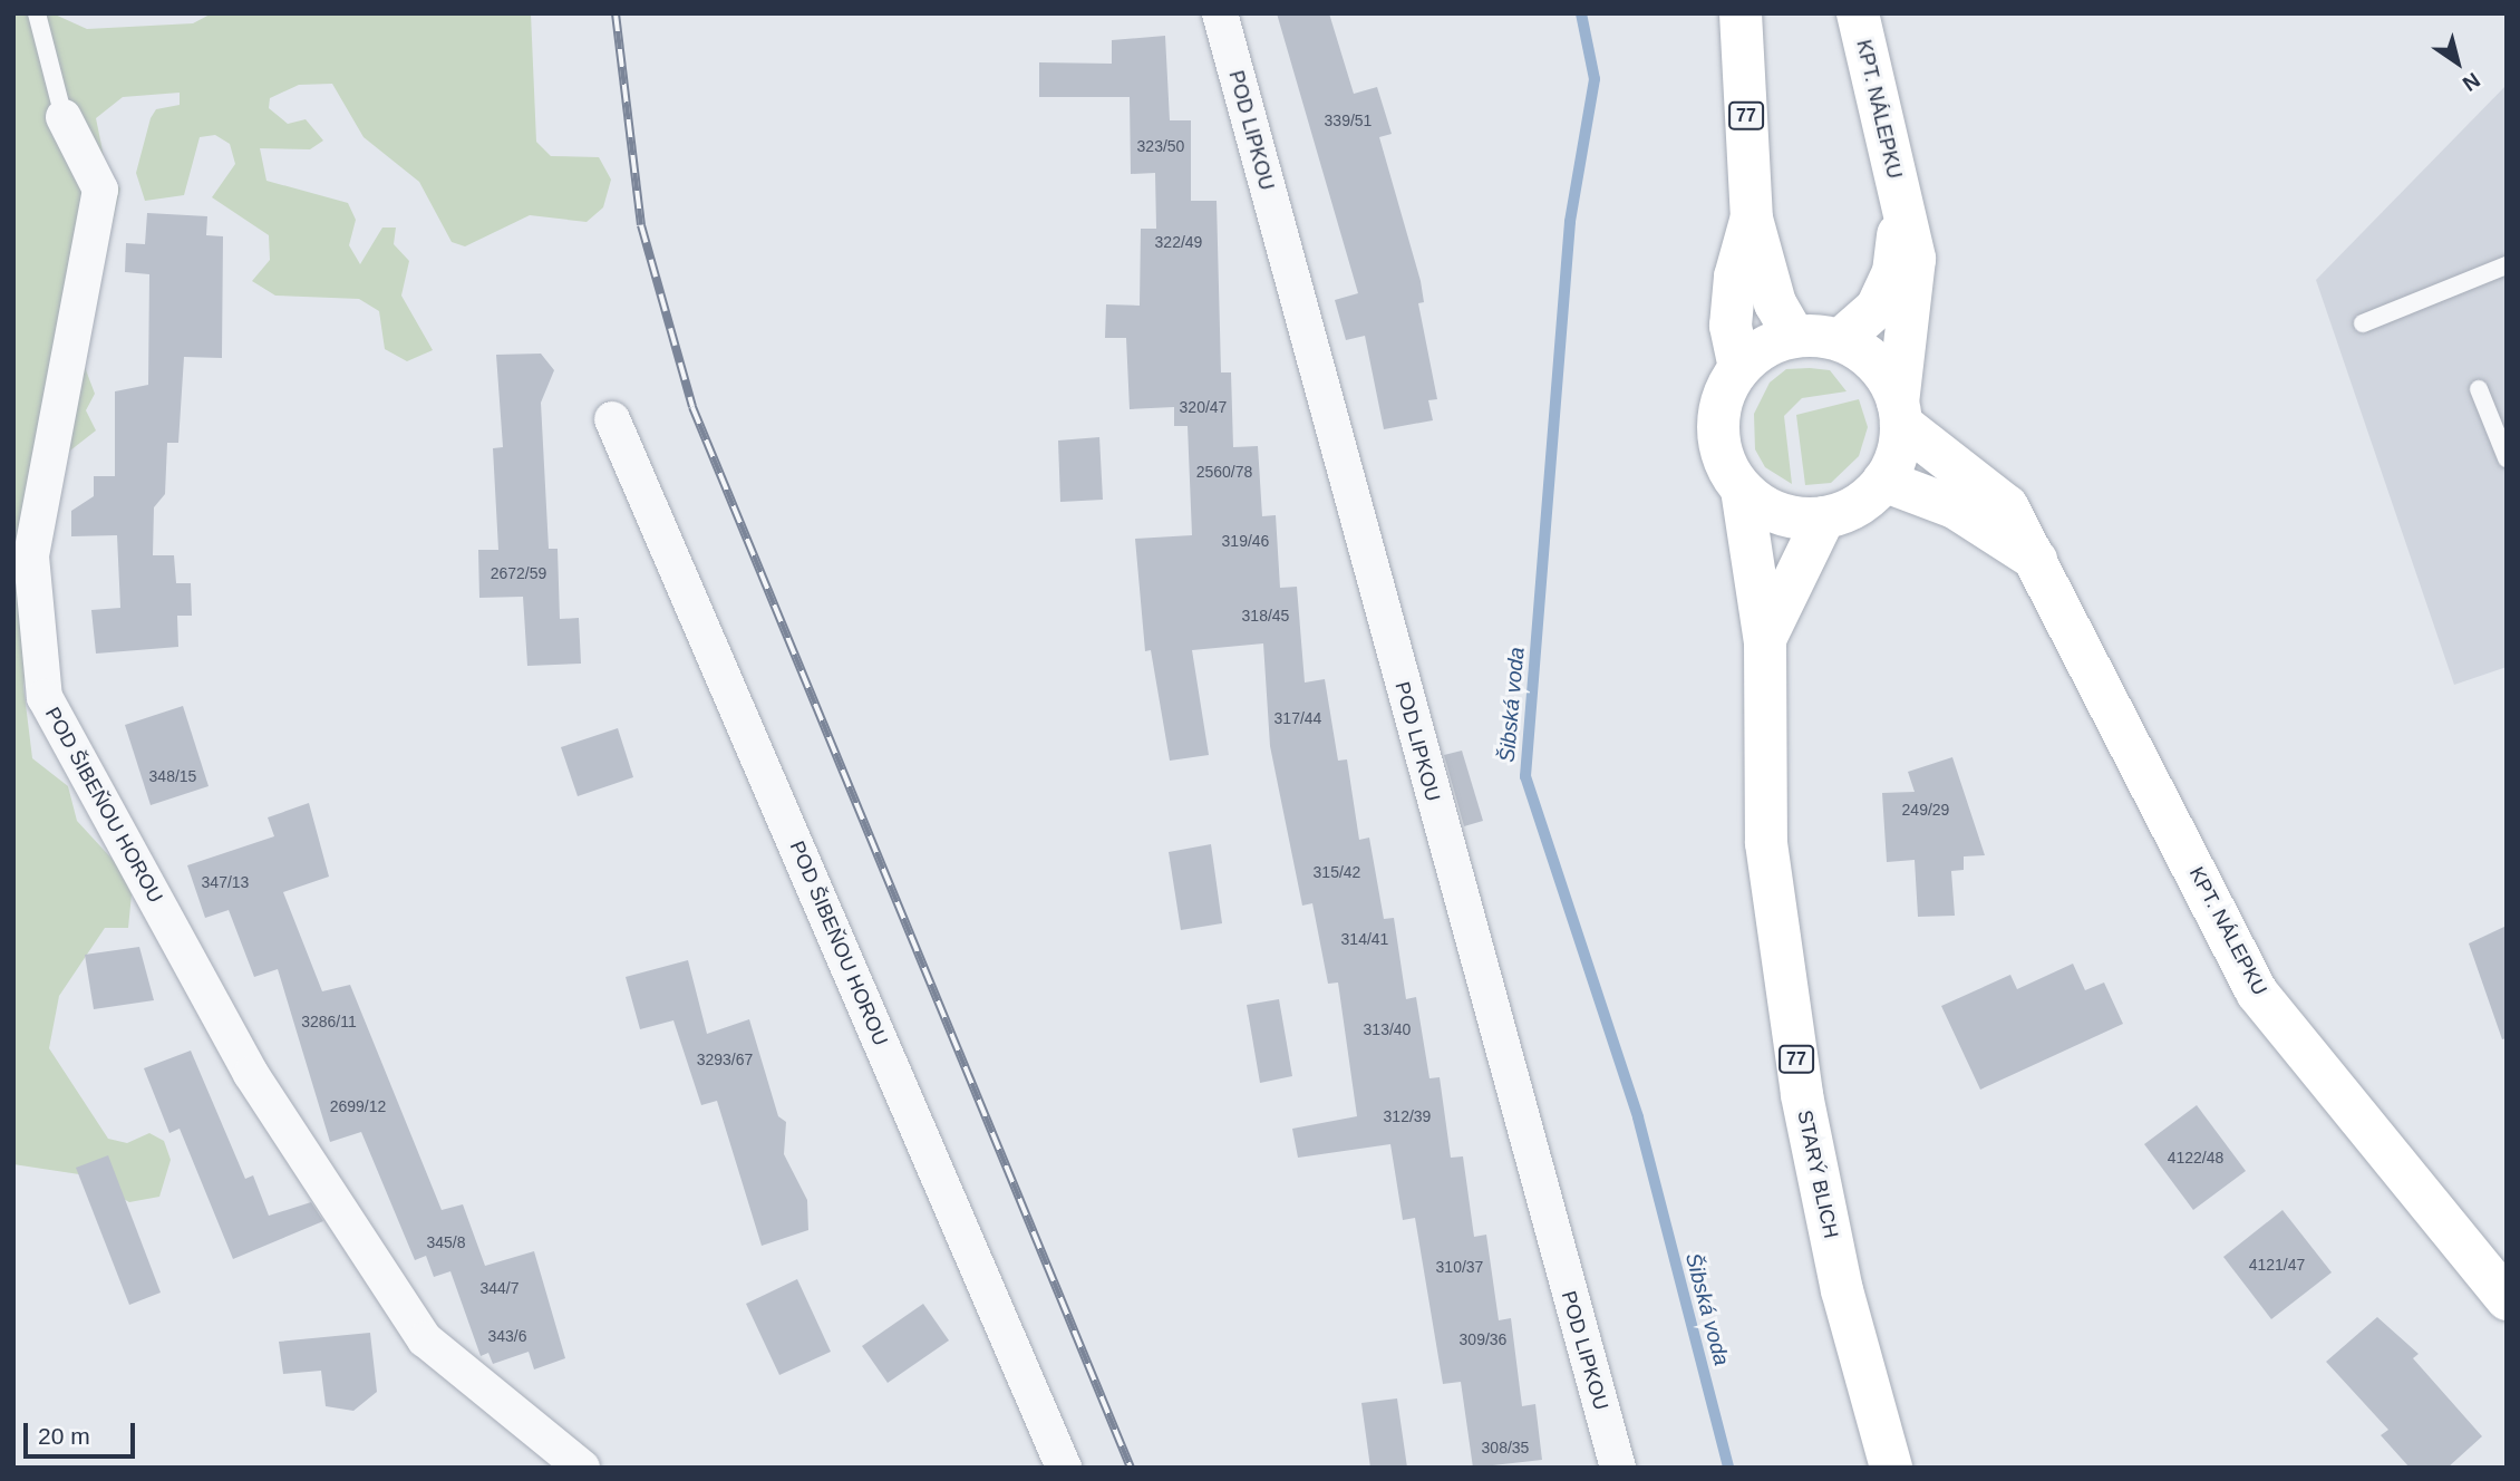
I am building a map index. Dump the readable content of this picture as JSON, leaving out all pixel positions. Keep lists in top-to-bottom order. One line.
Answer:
{"streets":{"main road":["KPT. NÁLEPKU","77","STARÝ BLICH"],"street":["POD LIPKOU","POD ŠIBEŇOU HOROU"]},"crossings":[["KPT. NÁLEPKU","77"],["KPT. NÁLEPKU","STARÝ BLICH"],["77","STARÝ BLICH"]],"water":["Šibská voda"],"house_numbers":["339/51","323/50","322/49","320/47","2560/78","319/46","2672/59","318/45","317/44","348/15","249/29","315/42","347/13","314/41","3286/11","313/40","3293/67","2699/12","312/39","4122/48","345/8","4121/47","310/37","344/7","343/6","309/36","308/35"],"scale_bar":"20 m","north":"bottom right"}
